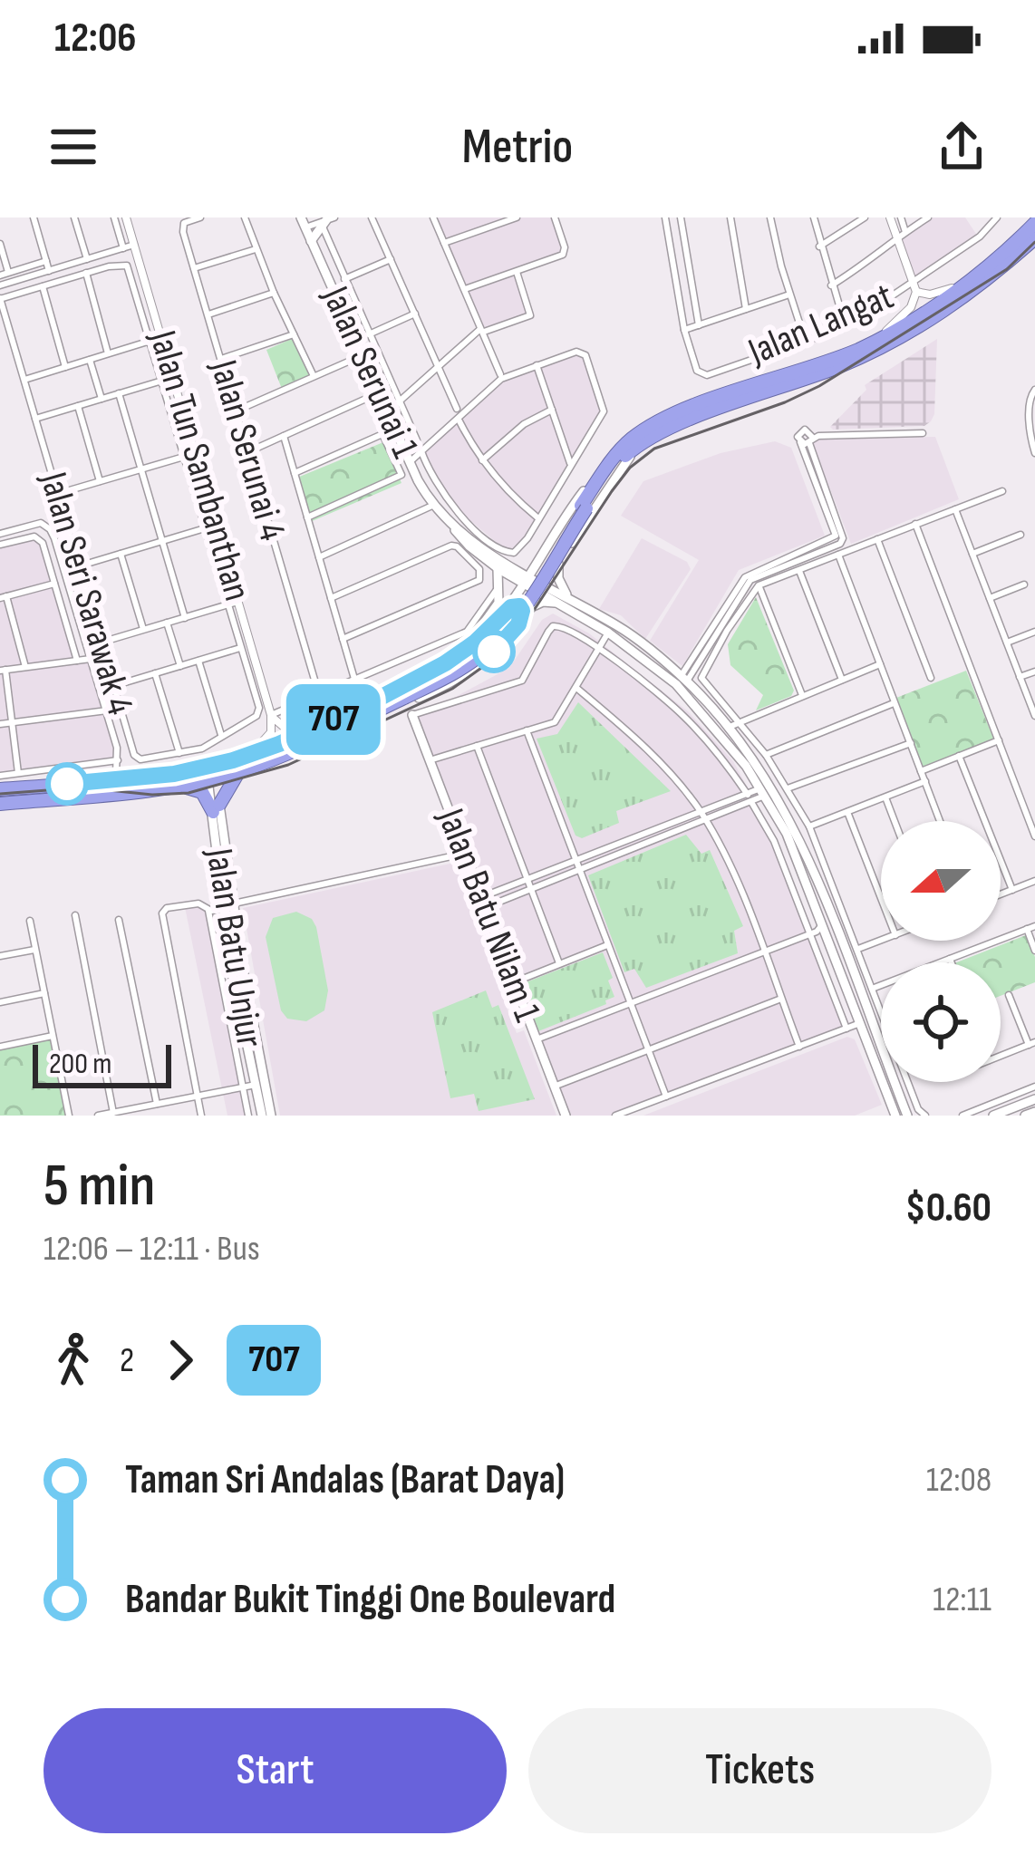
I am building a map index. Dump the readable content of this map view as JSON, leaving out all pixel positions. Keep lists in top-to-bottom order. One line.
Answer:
{"streets":{"highway":["Jalan Langat"],"main road":["Jalan Serunai 1","Jalan Batu Nilam 1","Jalan Batu Unjur"],"street":["Jalan Serunai 4","Jalan Tun Sambanthan","Jalan Seri Sarawak 4"]},"crossings":[["Jalan Langat","Jalan Batu Unjur"]],"lines":["bus line 707"],"scale_bar":"200 m","north":"left","page":{"status":"12:06","header":"Metrio","on_map":"707","scale":"200 m","heading":["5 min","12:06 – 12:11 · Bus","$0.60"],"legs":["2","707"],"list":[{"name":"Taman Sri Andalas (Barat Daya)","value":"12:08"},{"name":"Bandar Bukit Tinggi One Boulevard","value":"12:11"}],"buttons":["Start","Tickets"]}}
